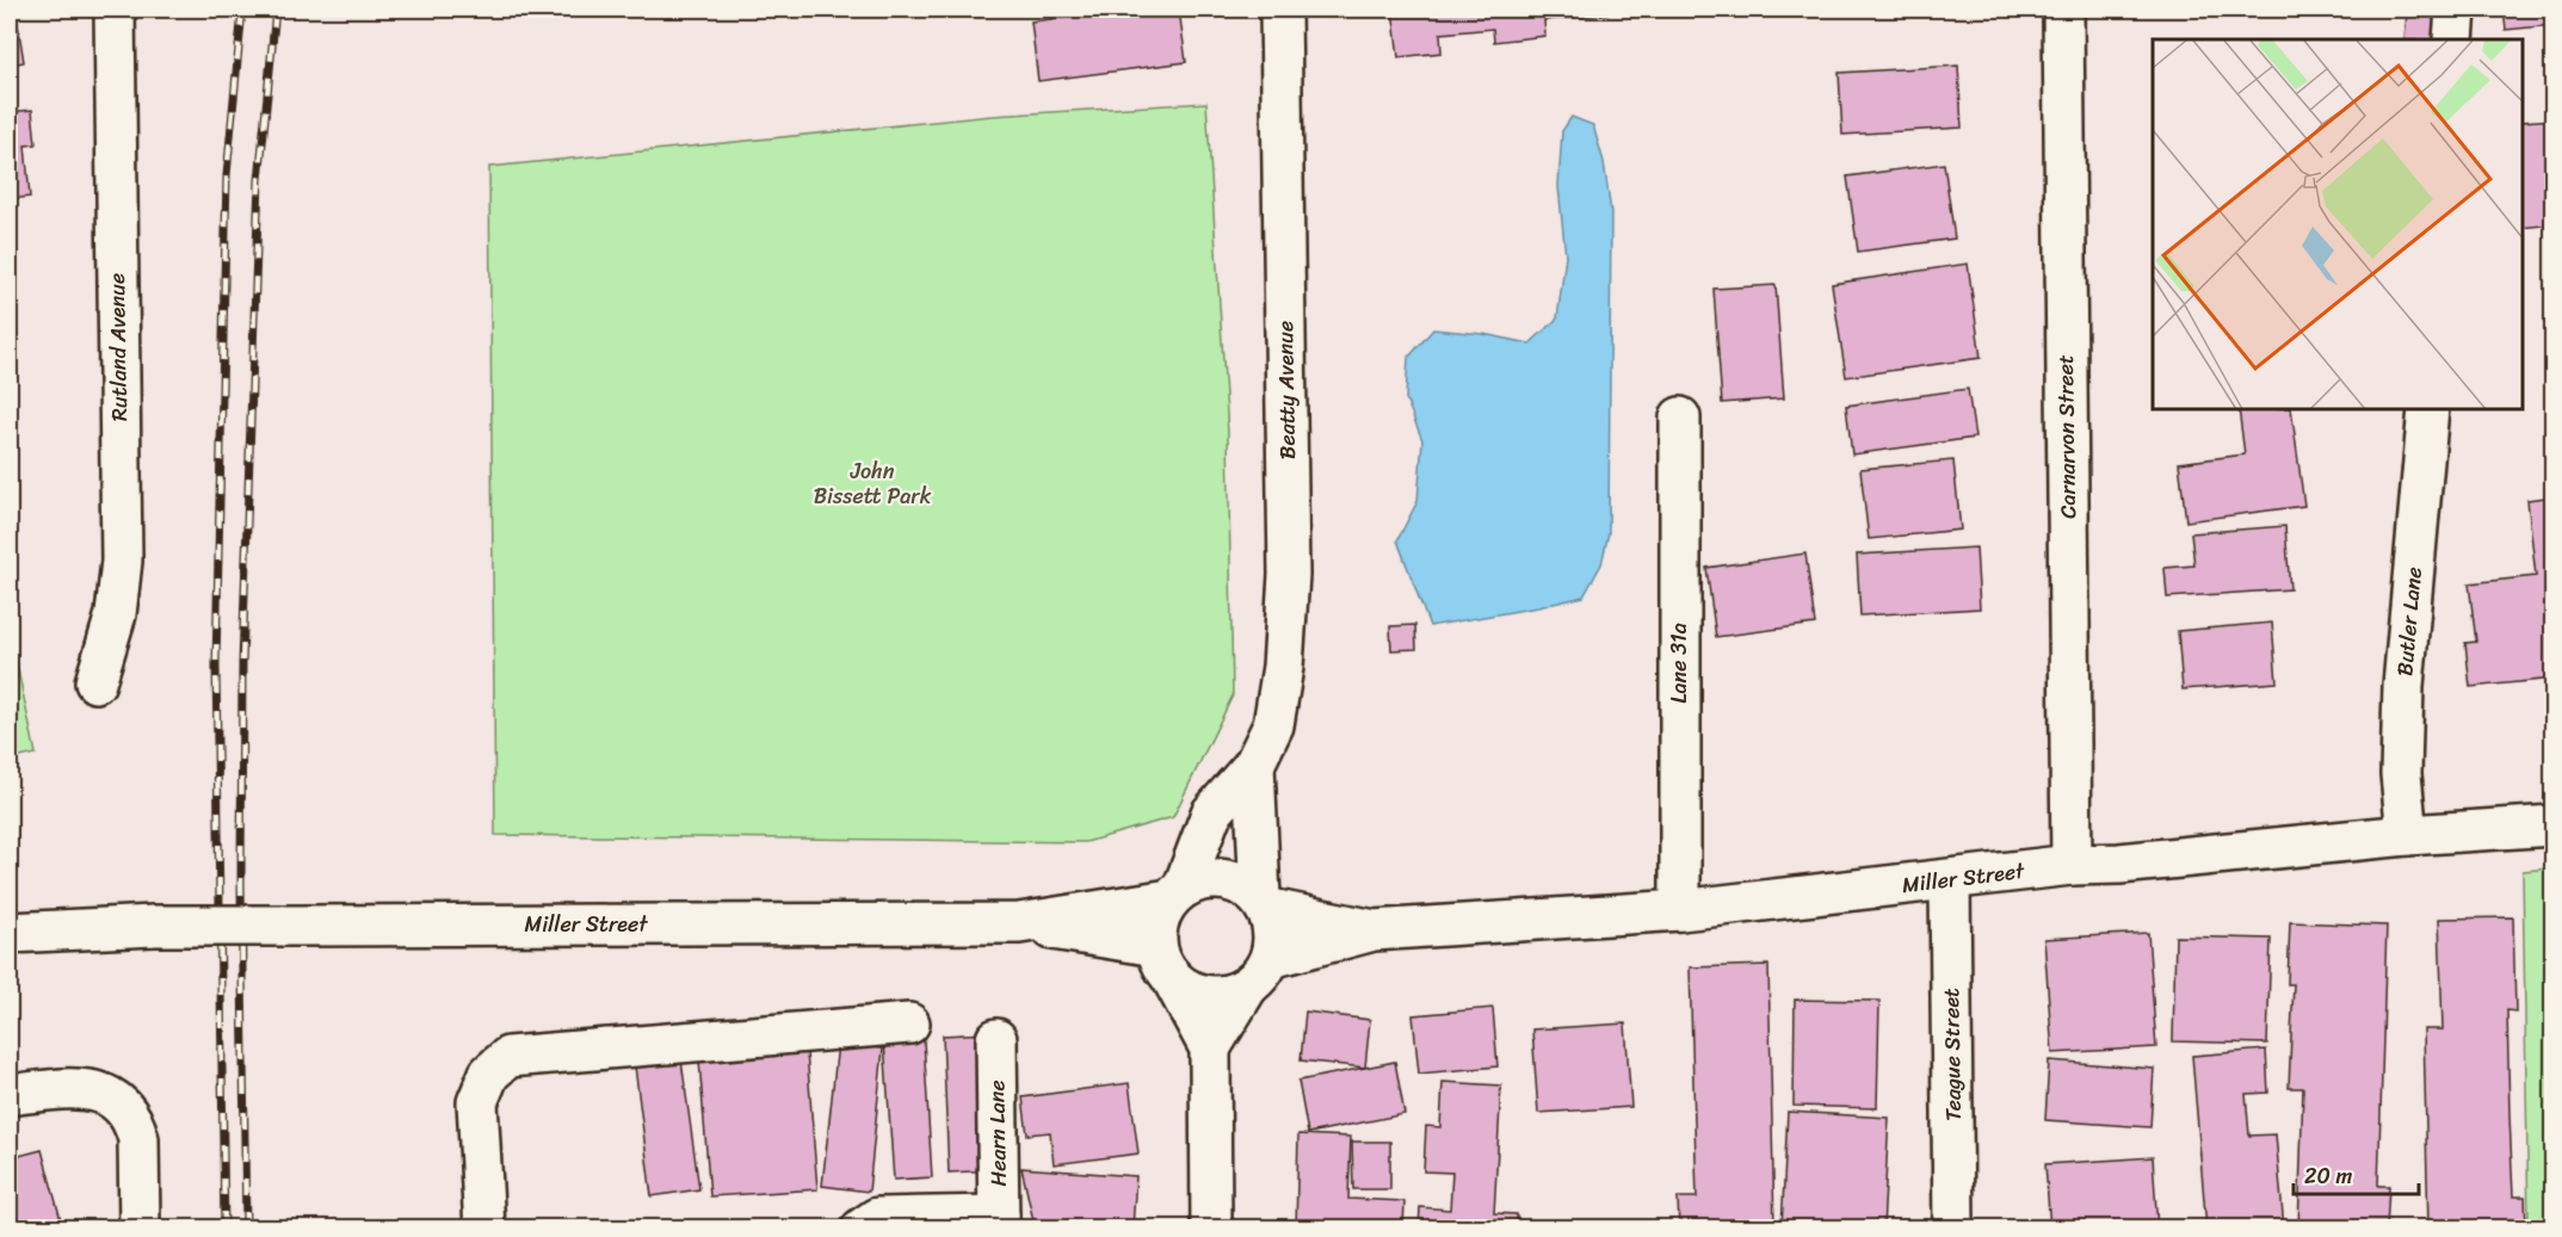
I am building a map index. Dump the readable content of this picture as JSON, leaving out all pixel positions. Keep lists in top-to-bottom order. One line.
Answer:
{"streets":{"street":["Rutland Avenue","Beatty Avenue","Carnarvon Street","Butler Lane","Lane 31a","Miller Street","Teague Street","Hearn Lane"]},"crossings":[["Beatty Avenue","Miller Street"],["Carnarvon Street","Miller Street"],["Butler Lane","Miller Street"],["Lane 31a","Miller Street"],["Miller Street","Teague Street"]],"parks":["John Bissett Park"],"scale_bar":"20 m"}
